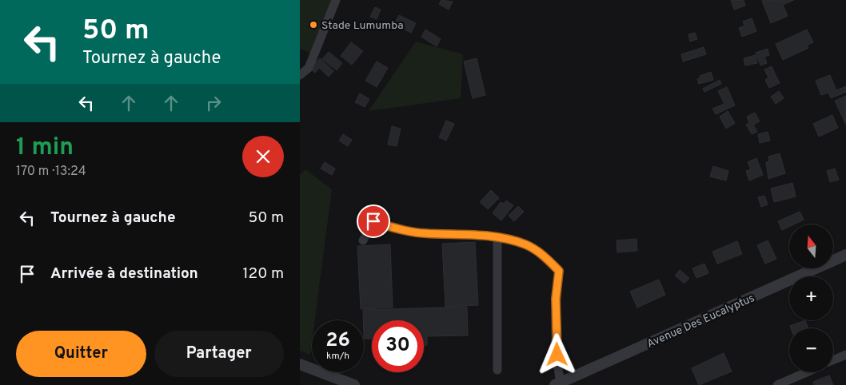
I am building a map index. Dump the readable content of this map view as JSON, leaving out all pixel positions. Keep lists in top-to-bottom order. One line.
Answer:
{"streets":{"street":["Avenue Des Eucalyptus"]},"places":["Stade Lumumba"],"north":"top","page":{"turn":["50 m","Tournez à gauche"],"heading":["1 min","170 m · 13:24"],"list":[{"name":"Tournez à gauche","value":"50 m"},{"name":"Arrivée à destination","value":"120 m"}],"map_buttons":["+","−"],"speed":"26 km/h","limit":"30","buttons":["Quitter","Partager"]}}
